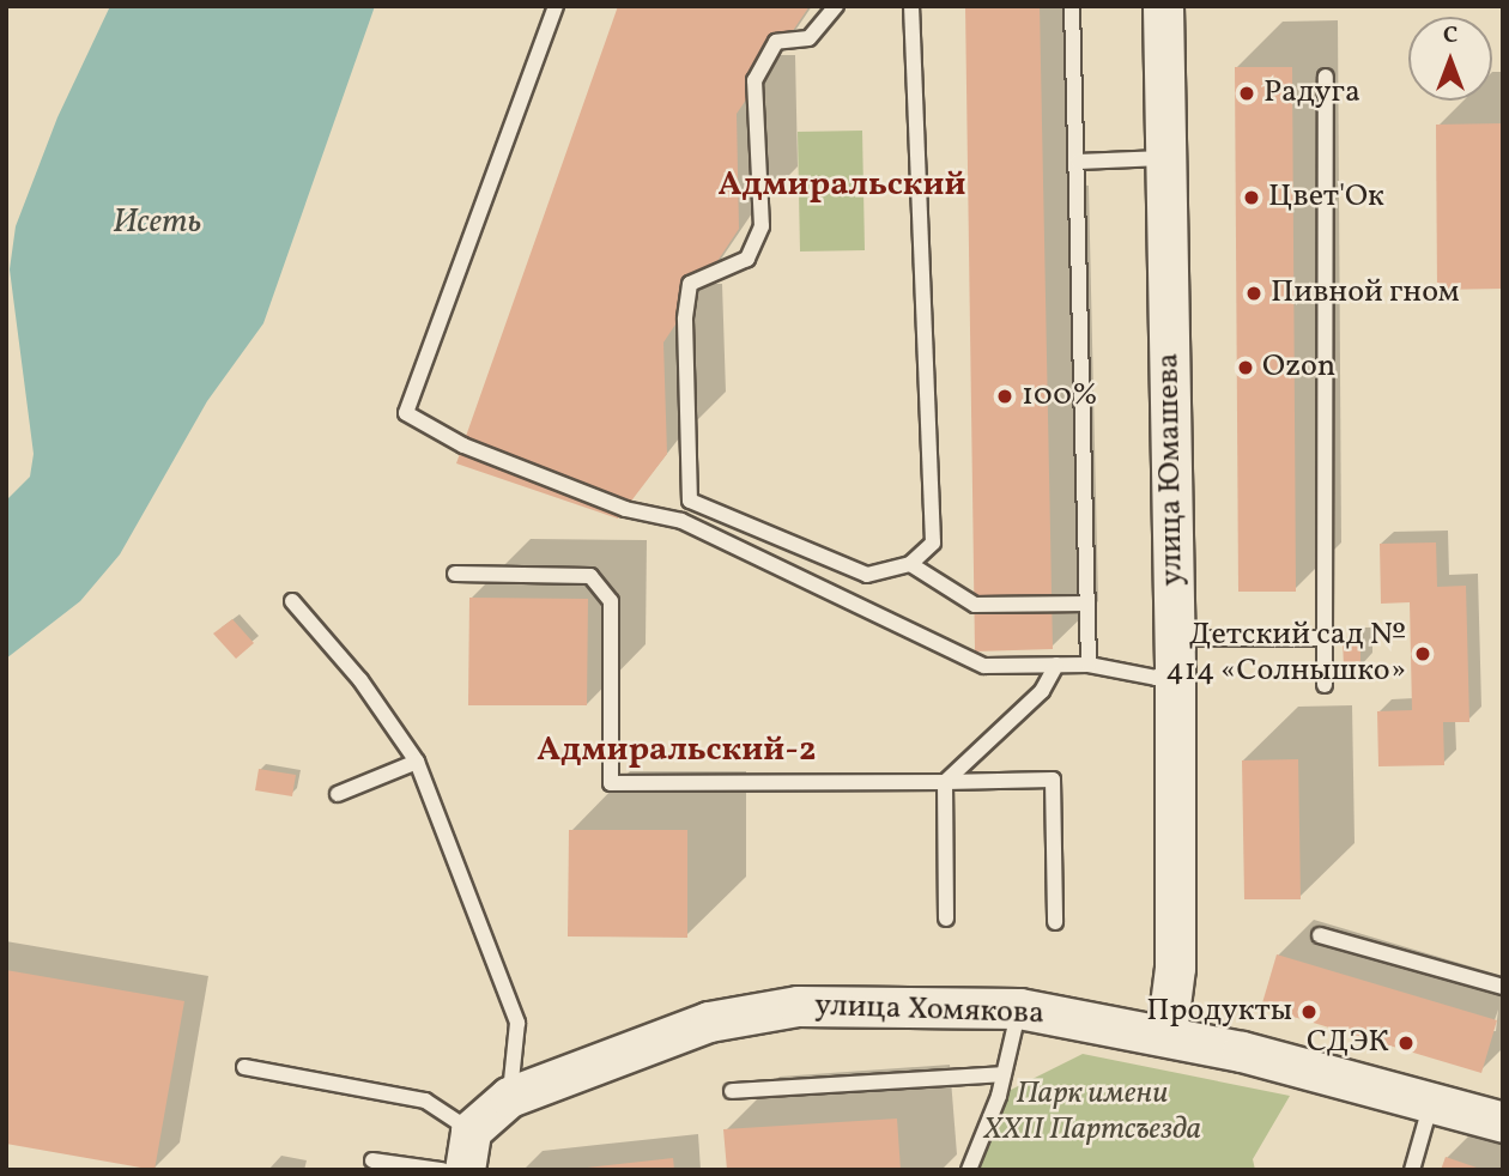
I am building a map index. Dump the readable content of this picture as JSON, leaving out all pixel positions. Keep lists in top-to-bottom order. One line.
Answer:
{"streets":{"street":["улица Юмашева","улица Хомякова"]},"crossings":[["улица Юмашева","улица Хомякова"]],"districts":["Адмиральский","Адмиральский-2"],"water":["Исеть"],"parks":["Парк имени XXII Партсъезда"],"places":["Радуга","Цвет'Ок","Пивной гном","Ozon","100%","Детский сад № 414 «Солнышко»","Продукты","СДЭК"],"north":"top"}
